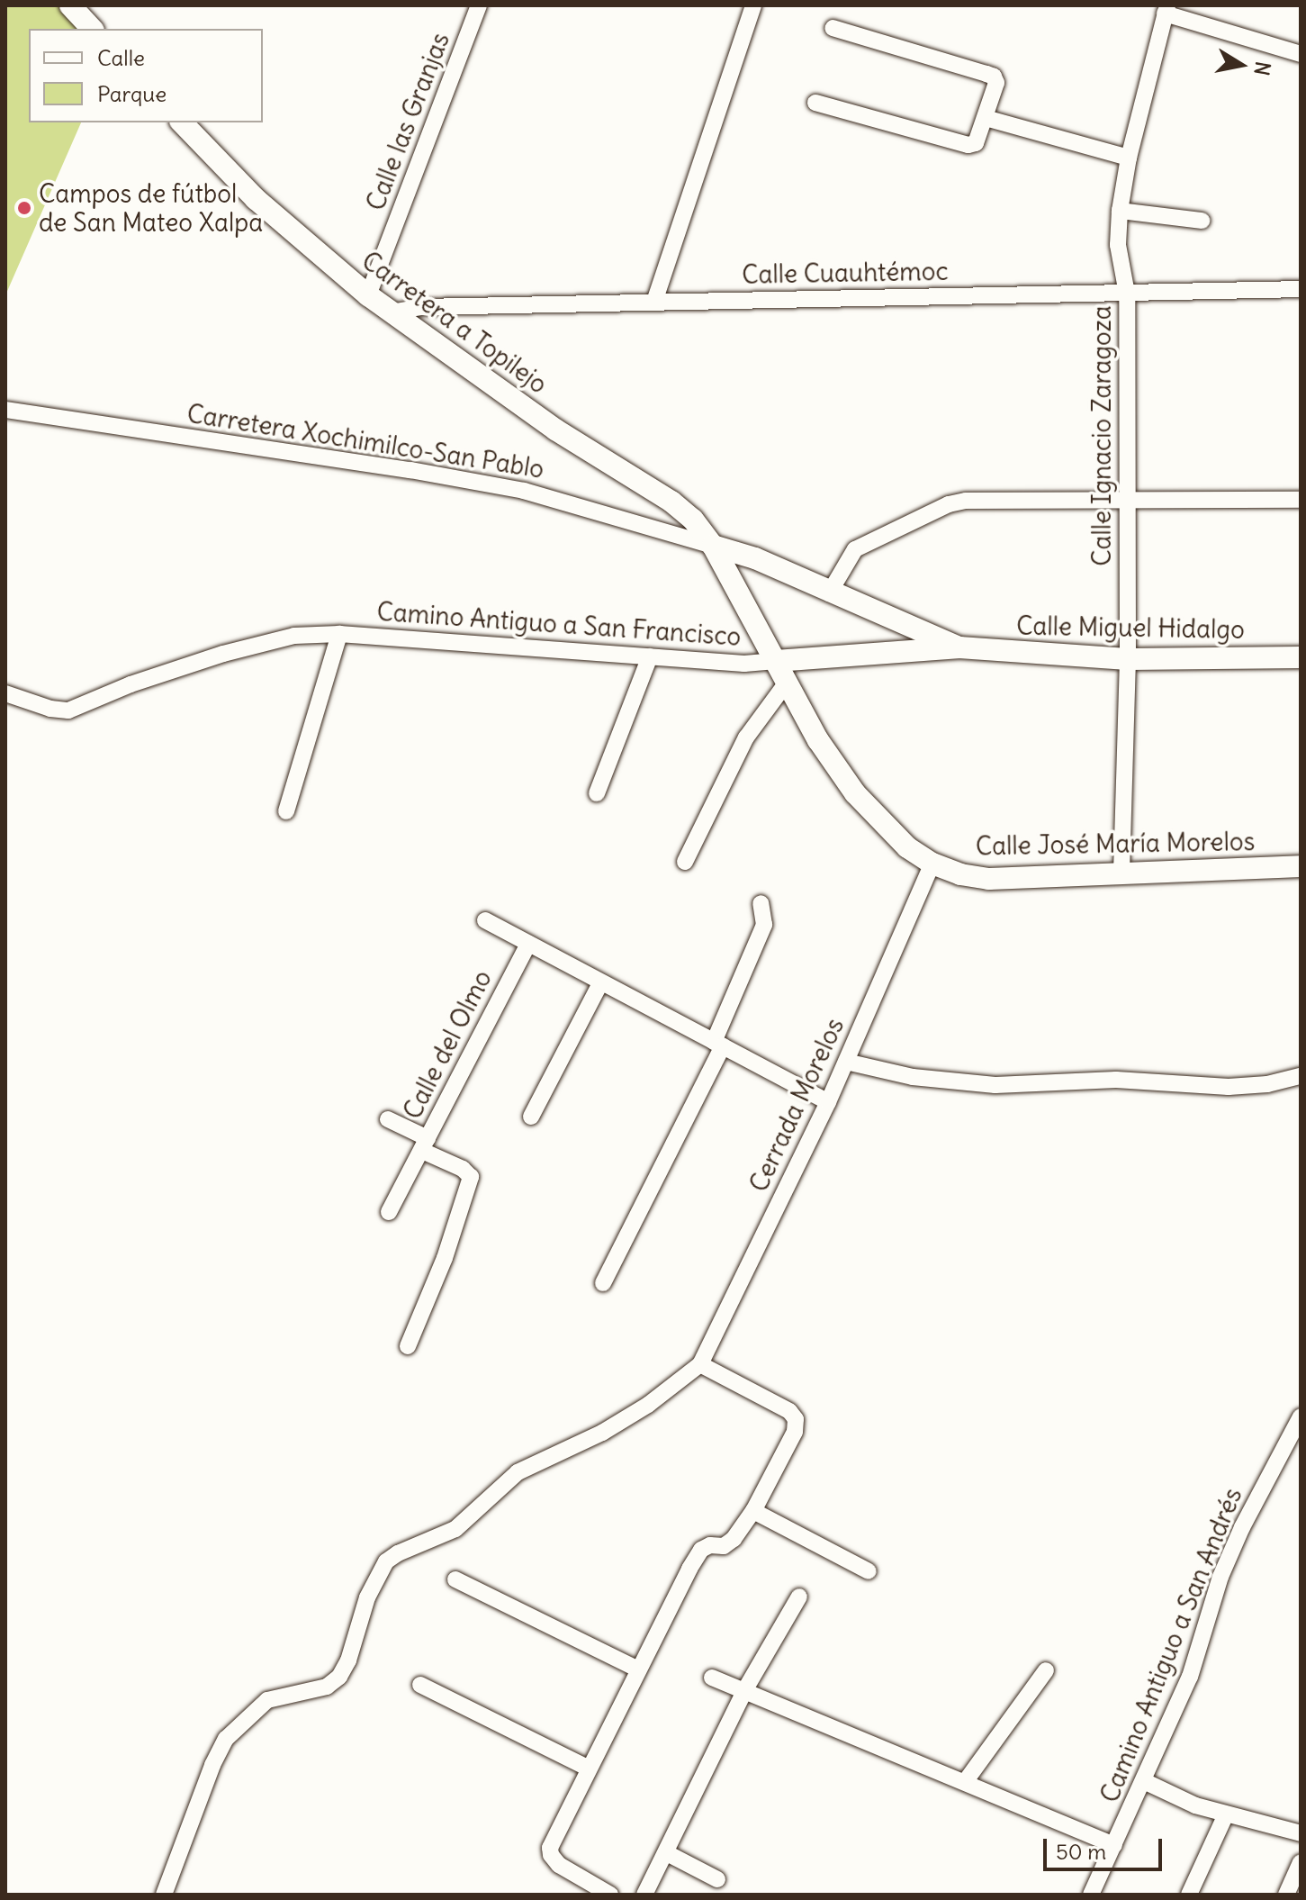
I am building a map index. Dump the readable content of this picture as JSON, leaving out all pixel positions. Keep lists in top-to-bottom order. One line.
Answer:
{"streets":{"main road":["Carretera a Topilejo","Calle Miguel Hidalgo","Calle José María Morelos"],"street":["Calle las Granjas","Calle Cuauhtémoc","Calle Ignacio Zaragoza","Carretera Xochimilco-San Pablo","Camino Antiguo a San Francisco","Calle del Olmo","Cerrada Morelos","Camino Antiguo a San Andrés"]},"crossings":[["Calle las Granjas","Carretera a Topilejo"],["Calle Cuauhtémoc","Carretera a Topilejo"],["Calle Cuauhtémoc","Calle Ignacio Zaragoza"],["Carretera a Topilejo","Carretera Xochimilco-San Pablo"],["Carretera a Topilejo","Camino Antiguo a San Francisco"],["Carretera a Topilejo","Calle Miguel Hidalgo"],["Carretera a Topilejo","Calle José María Morelos"],["Calle Ignacio Zaragoza","Calle Miguel Hidalgo"],["Calle Ignacio Zaragoza","Calle José María Morelos"],["Carretera Xochimilco-San Pablo","Calle Miguel Hidalgo"],["Camino Antiguo a San Francisco","Calle Miguel Hidalgo"],["Camino Antiguo a San Francisco","Calle José María Morelos"],["Calle Miguel Hidalgo","Calle José María Morelos"],["Calle José María Morelos","Cerrada Morelos"]],"places":["Campos de fútbol de San Mateo Xalpa"],"legend":["Calle","Parque"],"scale_bar":"50 m","north":"right"}
